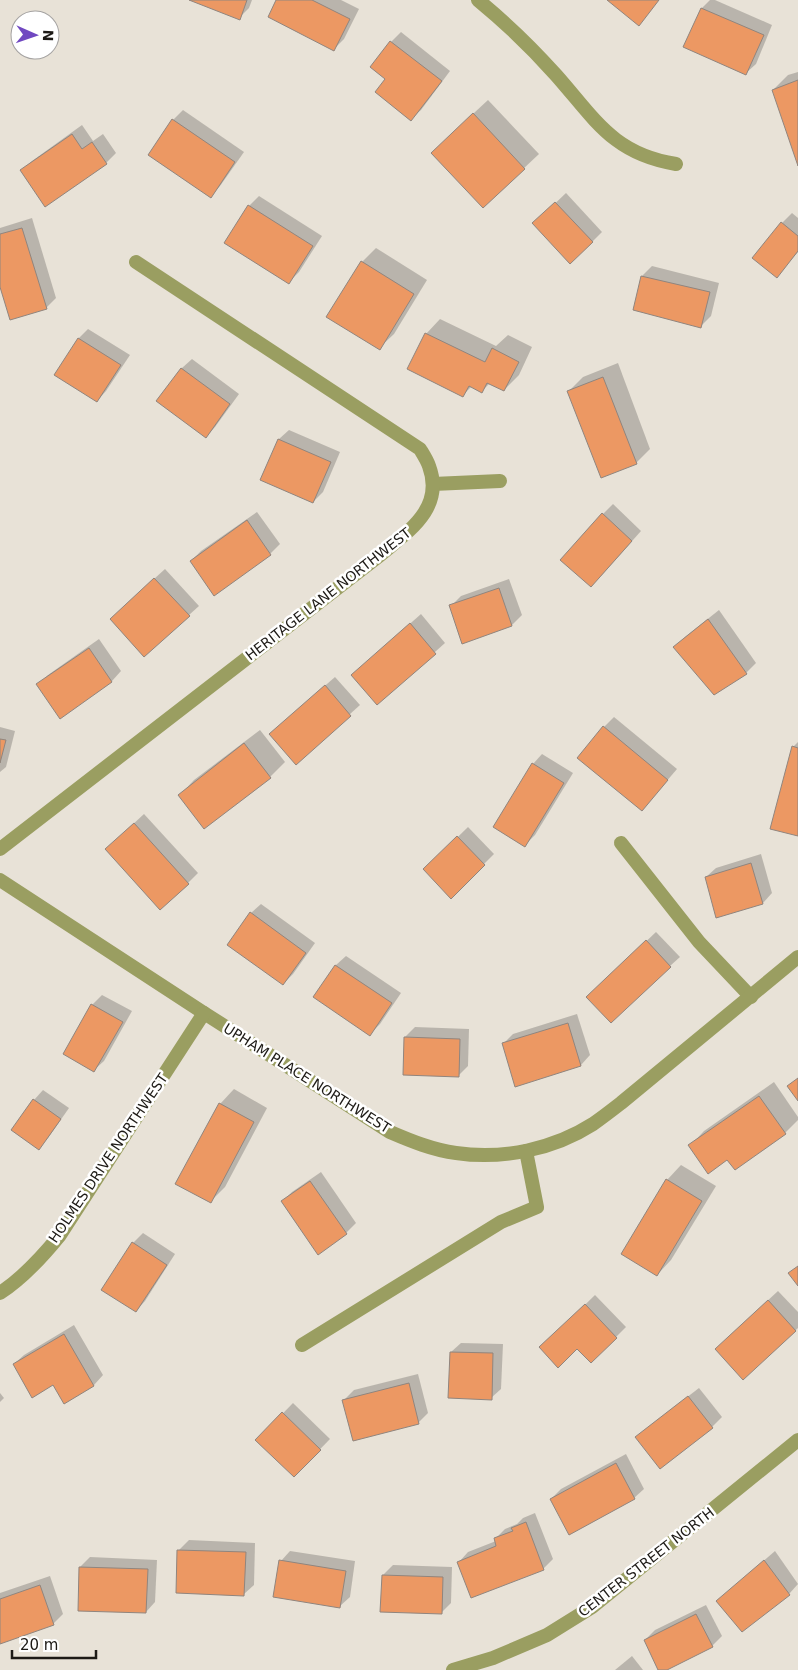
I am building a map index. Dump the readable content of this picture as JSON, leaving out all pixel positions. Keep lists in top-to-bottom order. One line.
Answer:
{"streets":{"street":["HERITAGE LANE NORTHWEST","UPHAM PLACE NORTHWEST","HOLMES DRIVE NORTHWEST","CENTER STREET NORTH"]},"crossings":[["UPHAM PLACE NORTHWEST","HOLMES DRIVE NORTHWEST"]],"scale_bar":"20 m","north":"right"}
